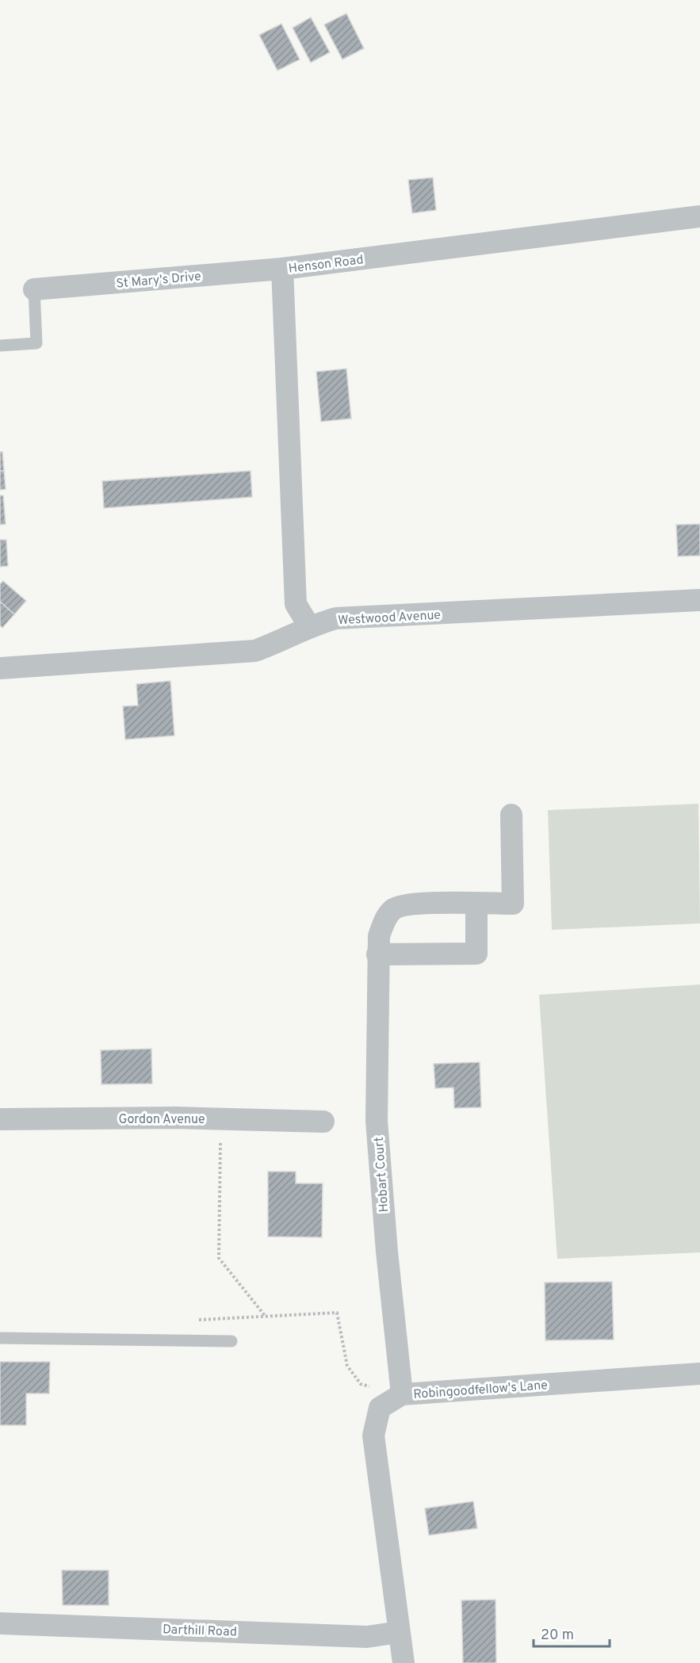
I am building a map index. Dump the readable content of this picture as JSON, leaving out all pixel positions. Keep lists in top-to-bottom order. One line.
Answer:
{"streets":{"street":["Henson Road","St Mary's Drive","Westwood Avenue","Gordon Avenue","Hobart Court","Robingoodfellow's Lane","Darthill Road"]},"crossings":[["Henson Road","St Mary's Drive"],["Henson Road","Westwood Avenue"],["Hobart Court","Robingoodfellow's Lane"],["Robingoodfellow's Lane","Darthill Road"]],"scale_bar":"20 m"}
